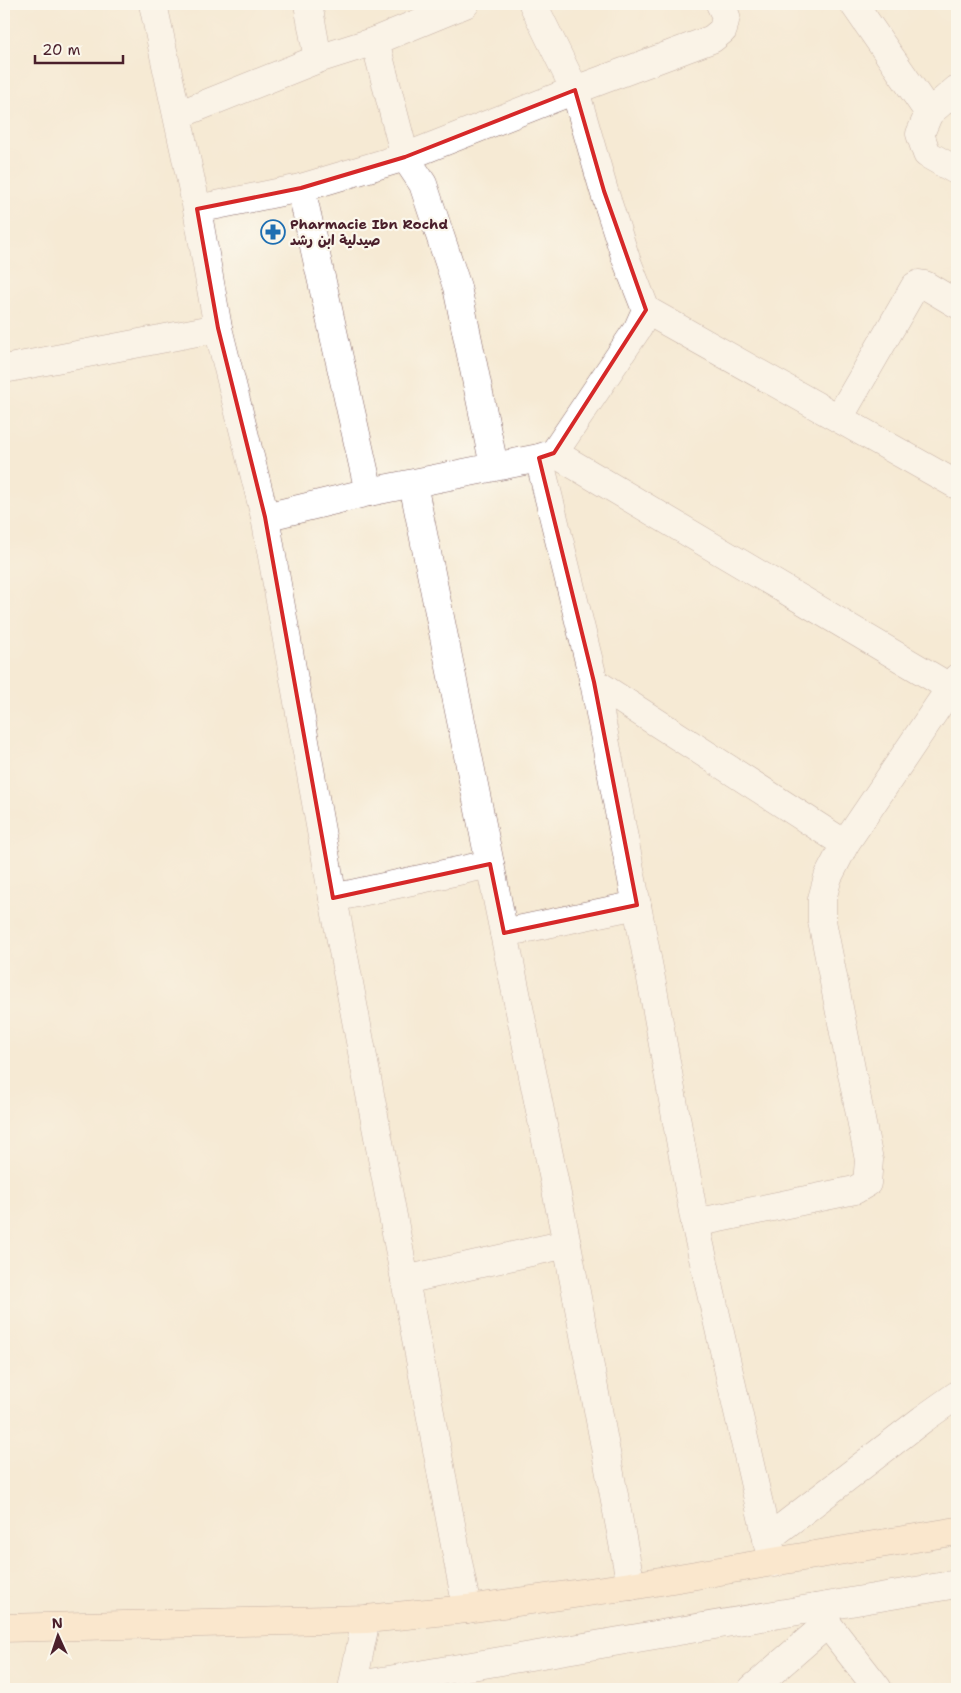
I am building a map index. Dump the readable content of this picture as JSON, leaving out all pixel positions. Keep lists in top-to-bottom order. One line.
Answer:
{"places":{"pharmacy":["Pharmacie Ibn Rochd صيدلية ابن رشد"]},"scale_bar":"20 m","north":"top"}
